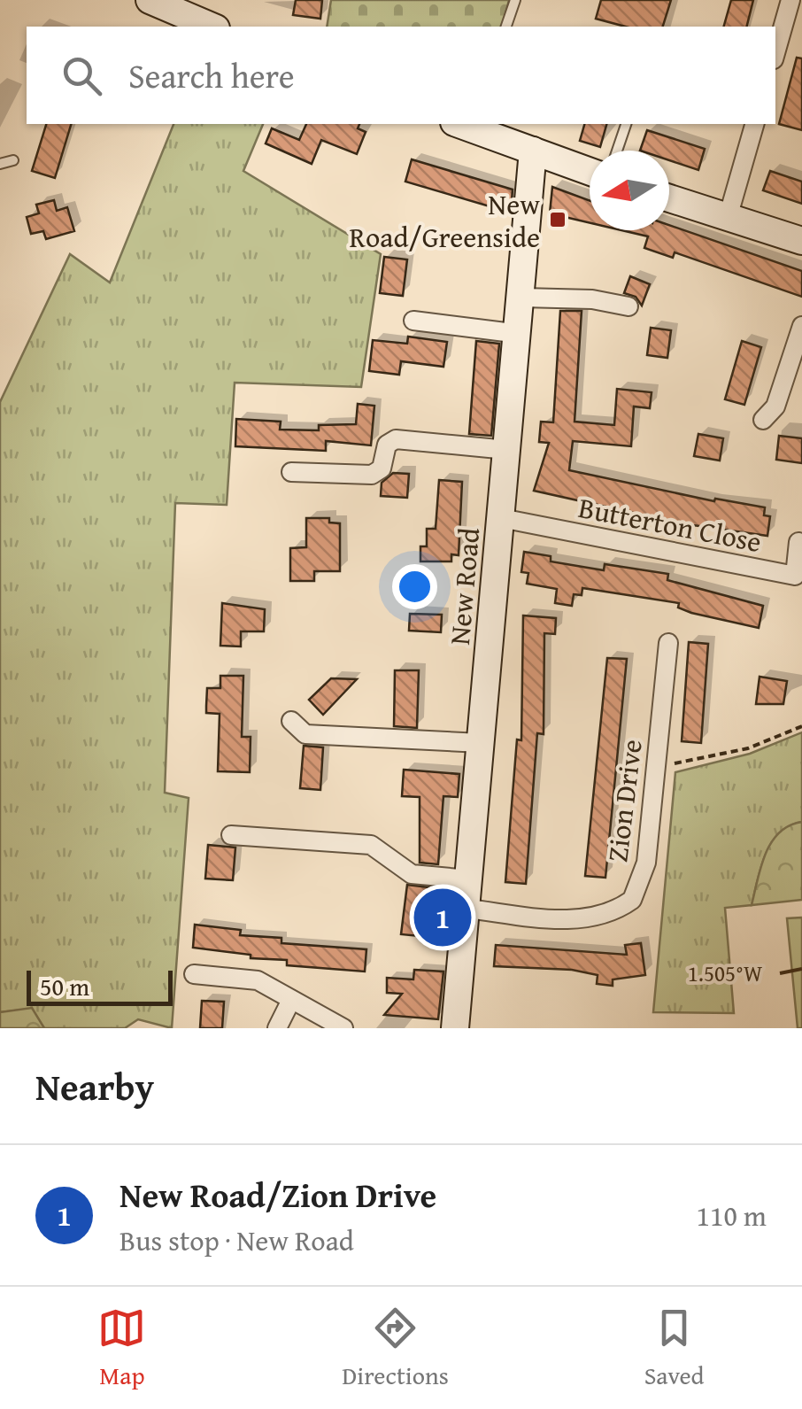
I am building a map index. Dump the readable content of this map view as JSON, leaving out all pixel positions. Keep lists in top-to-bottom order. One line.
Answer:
{"streets":{"street":["Butterton Close","New Road","Zion Drive"]},"crossings":[["Butterton Close","New Road"],["New Road","Zion Drive"]],"places":{"transit":["New Road/Greenside"]},"scale_bar":"50 m","north":"left","page":{"search":"Search here","pins":"1","scale":"50 m","heading":"Nearby","list":[{"mark":"1","name":"New Road/Zion Drive","note":"Bus stop · New Road","value":"110 m"}],"nav":["Map","Directions","Saved"]},"coordinates":["1.505°W"]}
